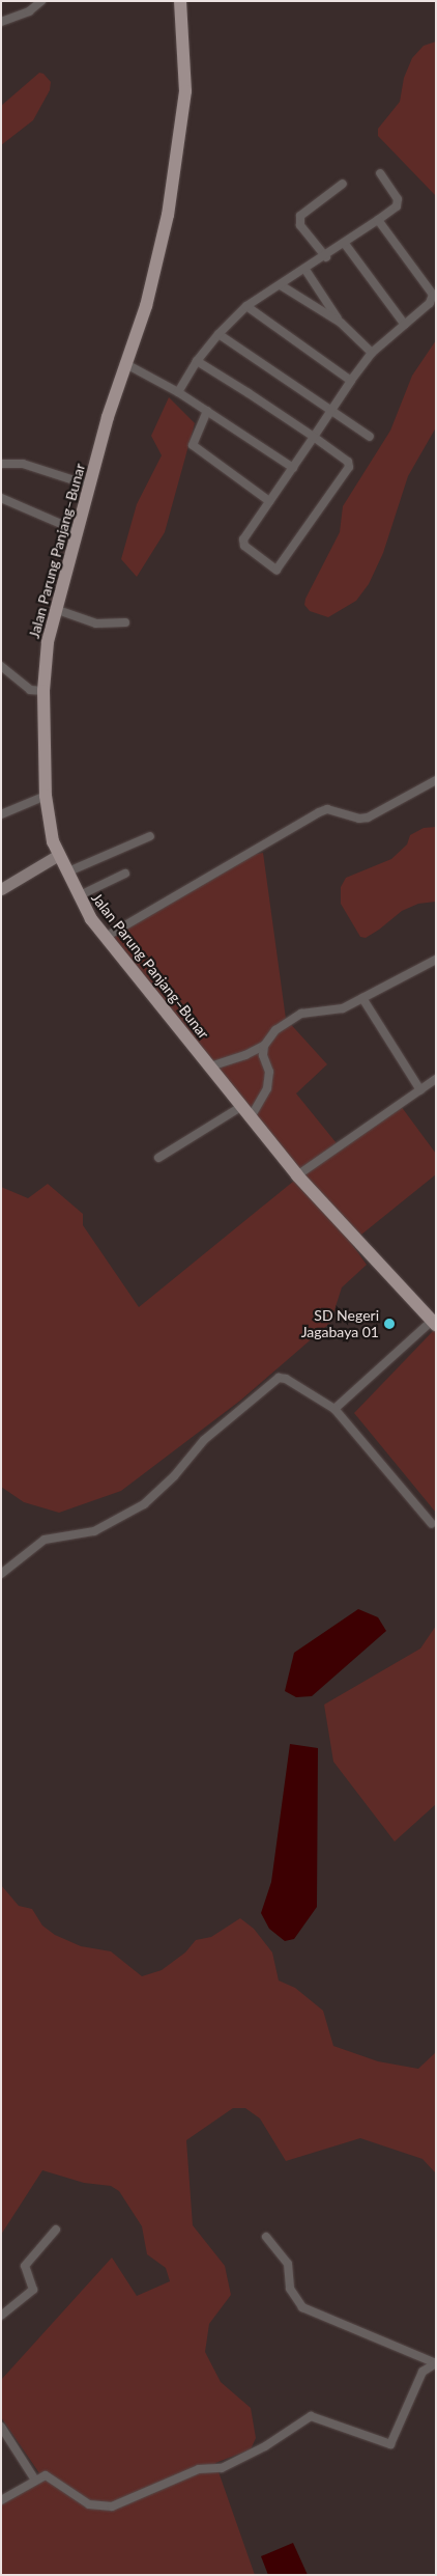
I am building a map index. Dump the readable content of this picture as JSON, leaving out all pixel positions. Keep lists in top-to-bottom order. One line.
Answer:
{"streets":{"main road":["Jalan Parung Panjang–Bunar"]},"places":["SD Negeri Jagabaya 01"]}
